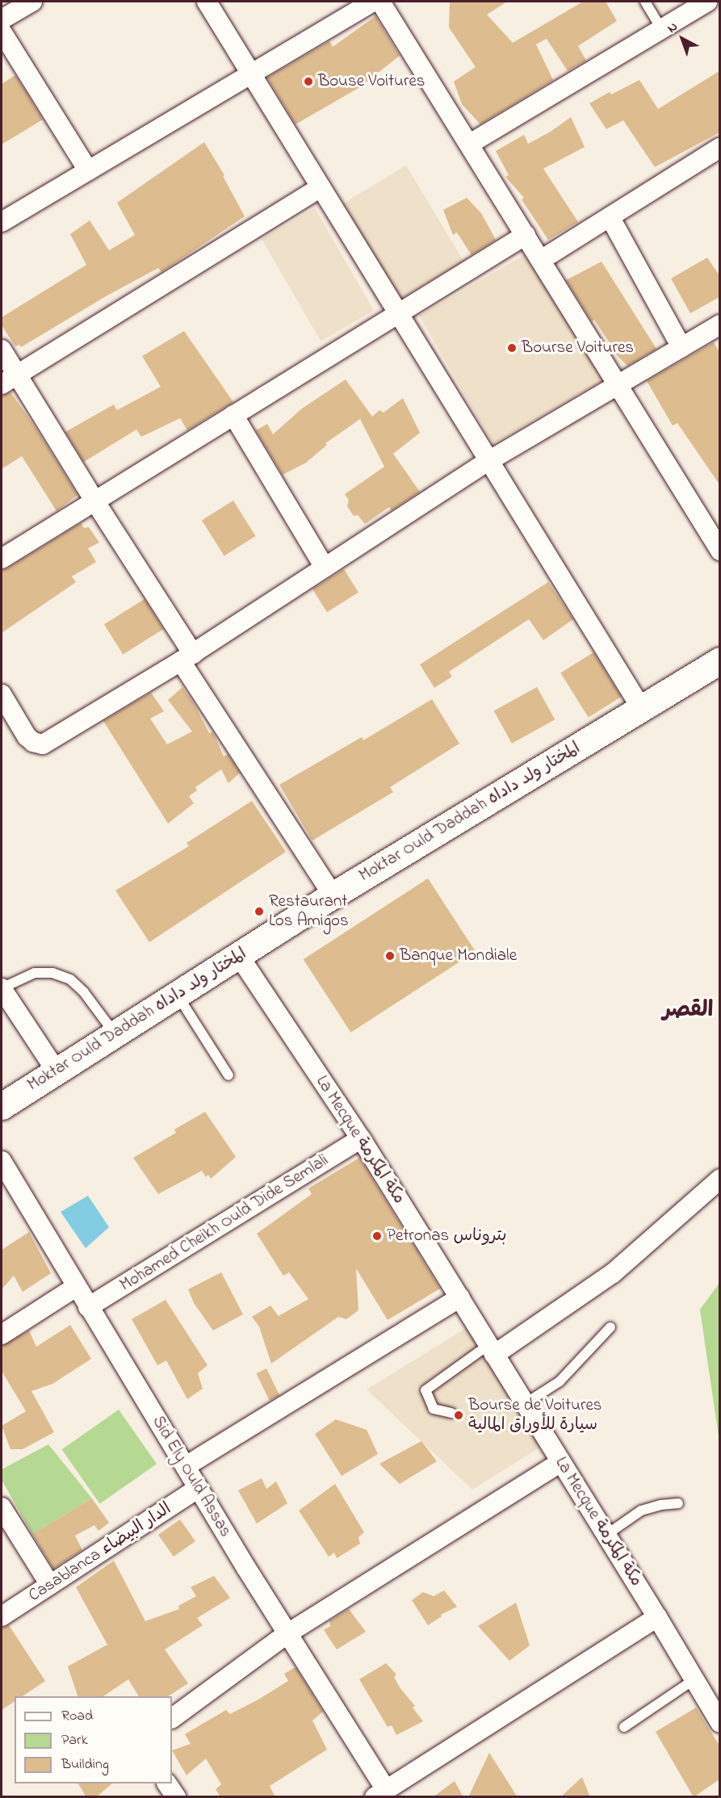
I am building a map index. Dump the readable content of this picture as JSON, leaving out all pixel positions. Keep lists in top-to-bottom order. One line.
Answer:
{"streets":{"main road":["Moktar Ould Daddah المختار ولد داداه"],"street":["La Mecque مكة المكرمة","Mohamed Cheikh Ould Dide Semlali","Sid Ely Ould Assas","Casablanca الدار البيضاء"]},"crossings":[["Moktar Ould Daddah المختار ولد داداه","La Mecque مكة المكرمة"],["La Mecque مكة المكرمة","Mohamed Cheikh Ould Dide Semlali"],["Mohamed Cheikh Ould Dide Semlali","Sid Ely Ould Assas"],["Sid Ely Ould Assas","Casablanca الدار البيضاء"]],"districts":["القصر"],"places":["Bouse Voitures","Bourse Voitures","Restaurant Los Amigos","Banque Mondiale","Petronas بتروناس","Bourse de Voitures سيارة للأوراق المالية"],"legend":["Road","Park","Building"],"north":"top left"}
